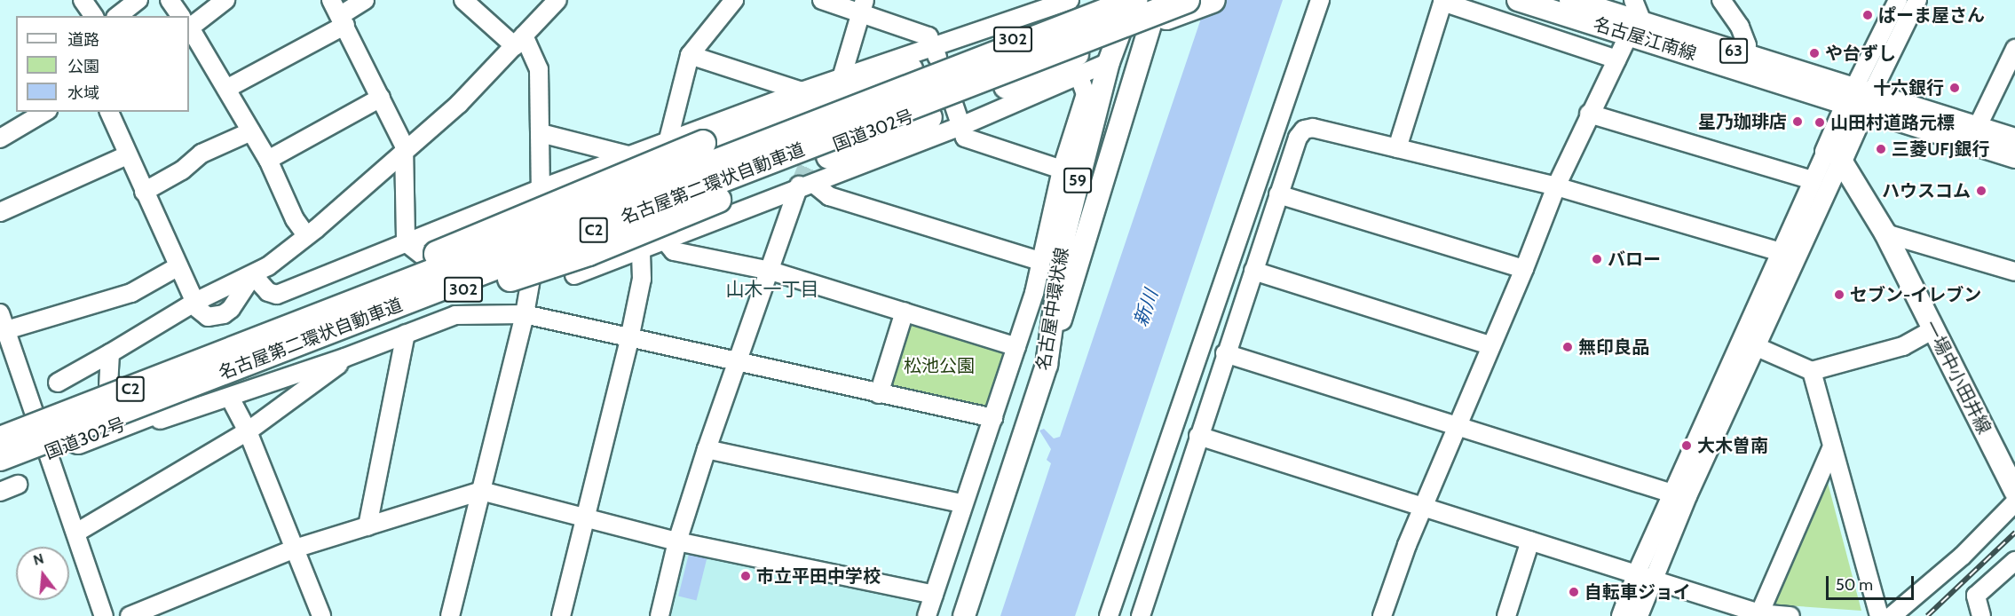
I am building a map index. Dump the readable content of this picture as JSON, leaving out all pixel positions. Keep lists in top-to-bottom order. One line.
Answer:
{"streets":{"highway":["302","国道302号","名古屋第二環状自動車道","C2"],"main road":["名古屋江南線","63","59","名古屋中環状線","一場中小田井線"]},"crossings":[["302","国道302号"],["国道302号","名古屋中環状線"],["名古屋第二環状自動車道","名古屋中環状線"]],"districts":["山木一丁目"],"water":["新川"],"parks":["松池公園"],"places":["ぱーま屋さん","や台ずし","十六銀行","星乃珈琲店","山田村道路元標","三菱UFJ銀行","ハウスコム","バロー","セブン-イレブン","無印良品","大木曽南","市立平田中学校","自転車ジョイ"],"legend":["道路","公園","水域"],"scale_bar":"50 m","north":"top"}
